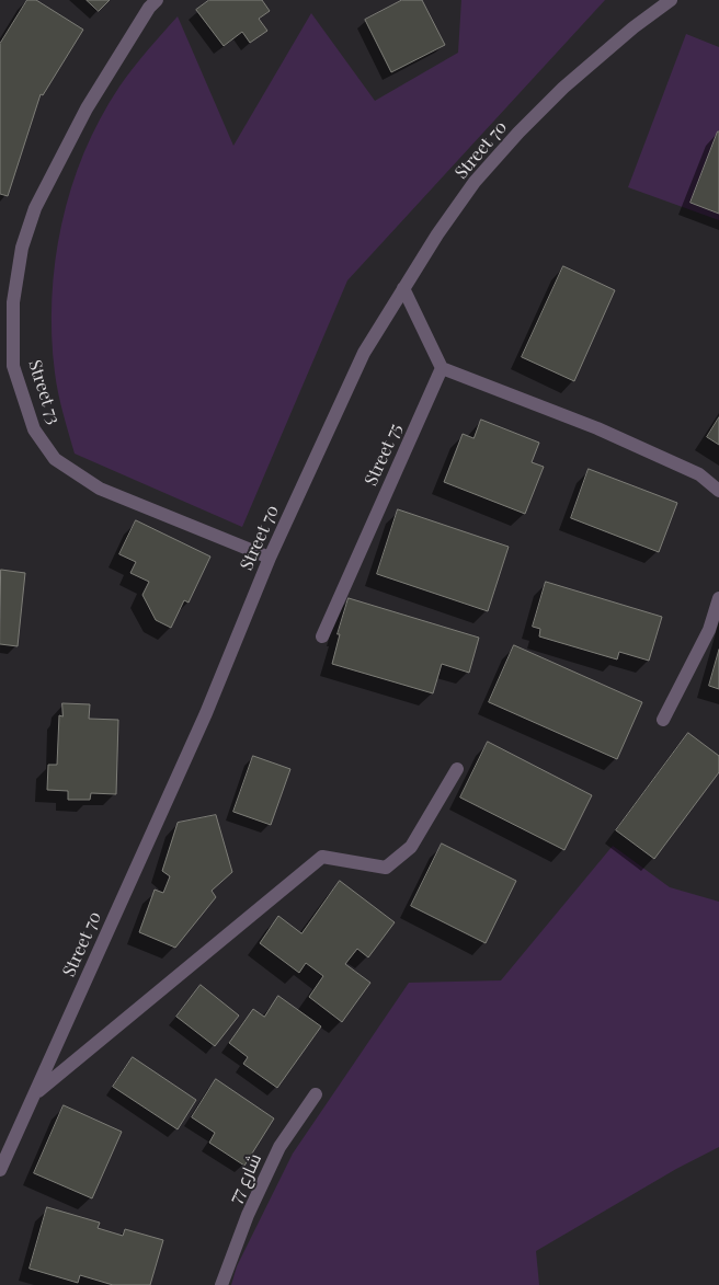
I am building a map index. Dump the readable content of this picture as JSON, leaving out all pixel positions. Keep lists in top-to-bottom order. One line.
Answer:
{"streets":{"street":["Street 70","Street 73","Street 75","شارع 77"]},"crossings":[["Street 70","Street 73"]]}
